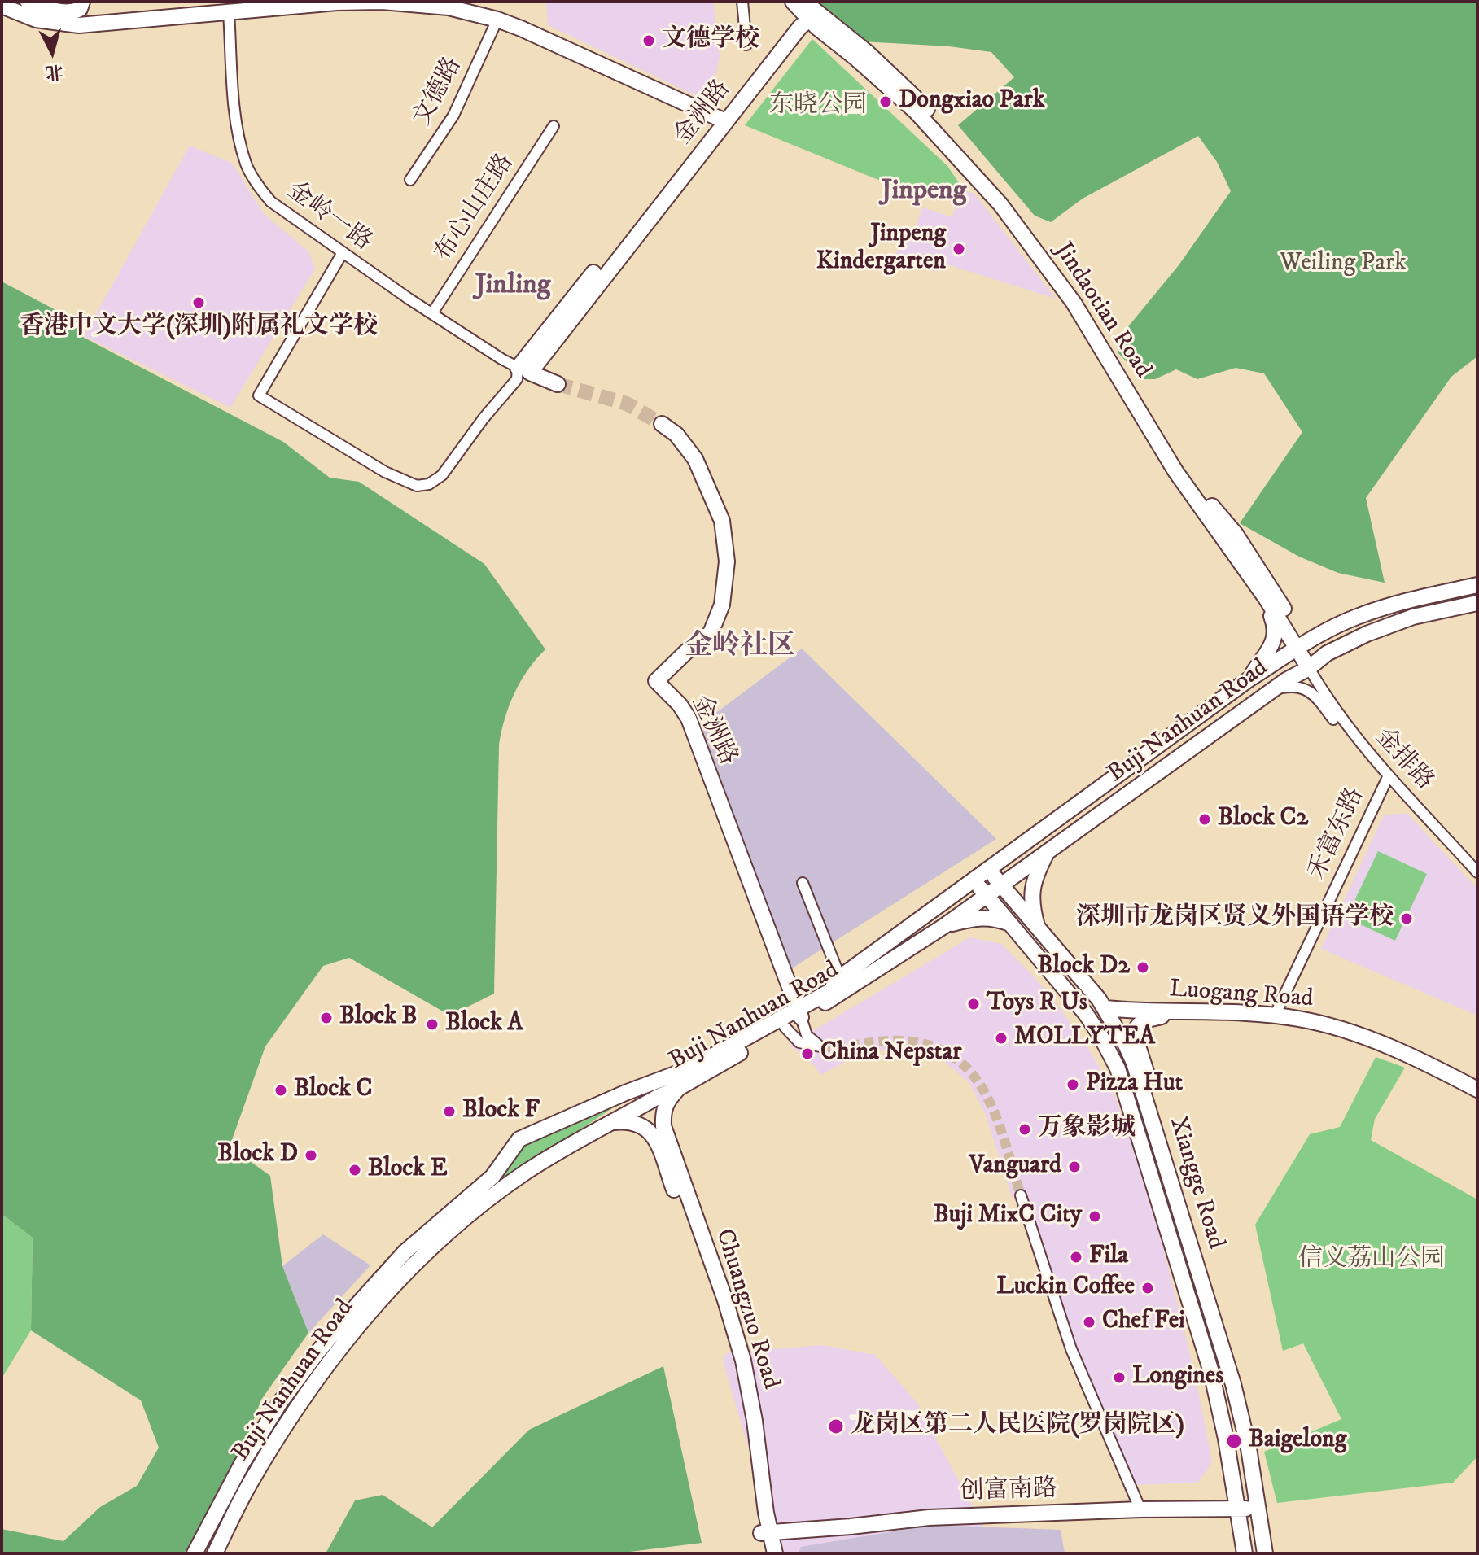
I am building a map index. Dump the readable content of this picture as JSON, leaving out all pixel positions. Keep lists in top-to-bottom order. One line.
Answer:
{"streets":{"street":["文德路","金洲路","布心山庄路","金岭一路","Jindaotian Road","Buji Nanhuan Road","金排路","禾富东路","Luogang Road","Xiangge Road","Chuangzuo Road","创富南路"]},"crossings":[["金洲路","金岭一路"],["金洲路","Jindaotian Road"],["金洲路","Buji Nanhuan Road"],["布心山庄路","金岭一路"],["Jindaotian Road","Buji Nanhuan Road"],["Jindaotian Road","金排路"],["Buji Nanhuan Road","金排路"],["Buji Nanhuan Road","Xiangge Road"],["Buji Nanhuan Road","Chuangzuo Road"],["金排路","禾富东路"],["禾富东路","Luogang Road"],["Luogang Road","Xiangge Road"],["Xiangge Road","创富南路"],["Chuangzuo Road","创富南路"]],"districts":["Jinpeng","Jinling","金岭社区"],"parks":["东晓公园","Weiling Park","信义荔山公园"],"places":["文德学校","Dongxiao Park","Jinpeng Kindergarten","香港中文大学(深圳)附属礼文学校","Block C2","深圳市龙岗区贤义外国语学校","Block D2","Toys R Us","Block B","Block A","MOLLYTEA","China Nepstar","Pizza Hut","Block C","Block F","万象影城","Block D","Vanguard","Block E","Buji MixC City","Fila","Luckin Coffee","Chef Fei","Longines","龙岗区第二人民医院(罗岗院区)","Baigelong"],"north":"bottom"}
